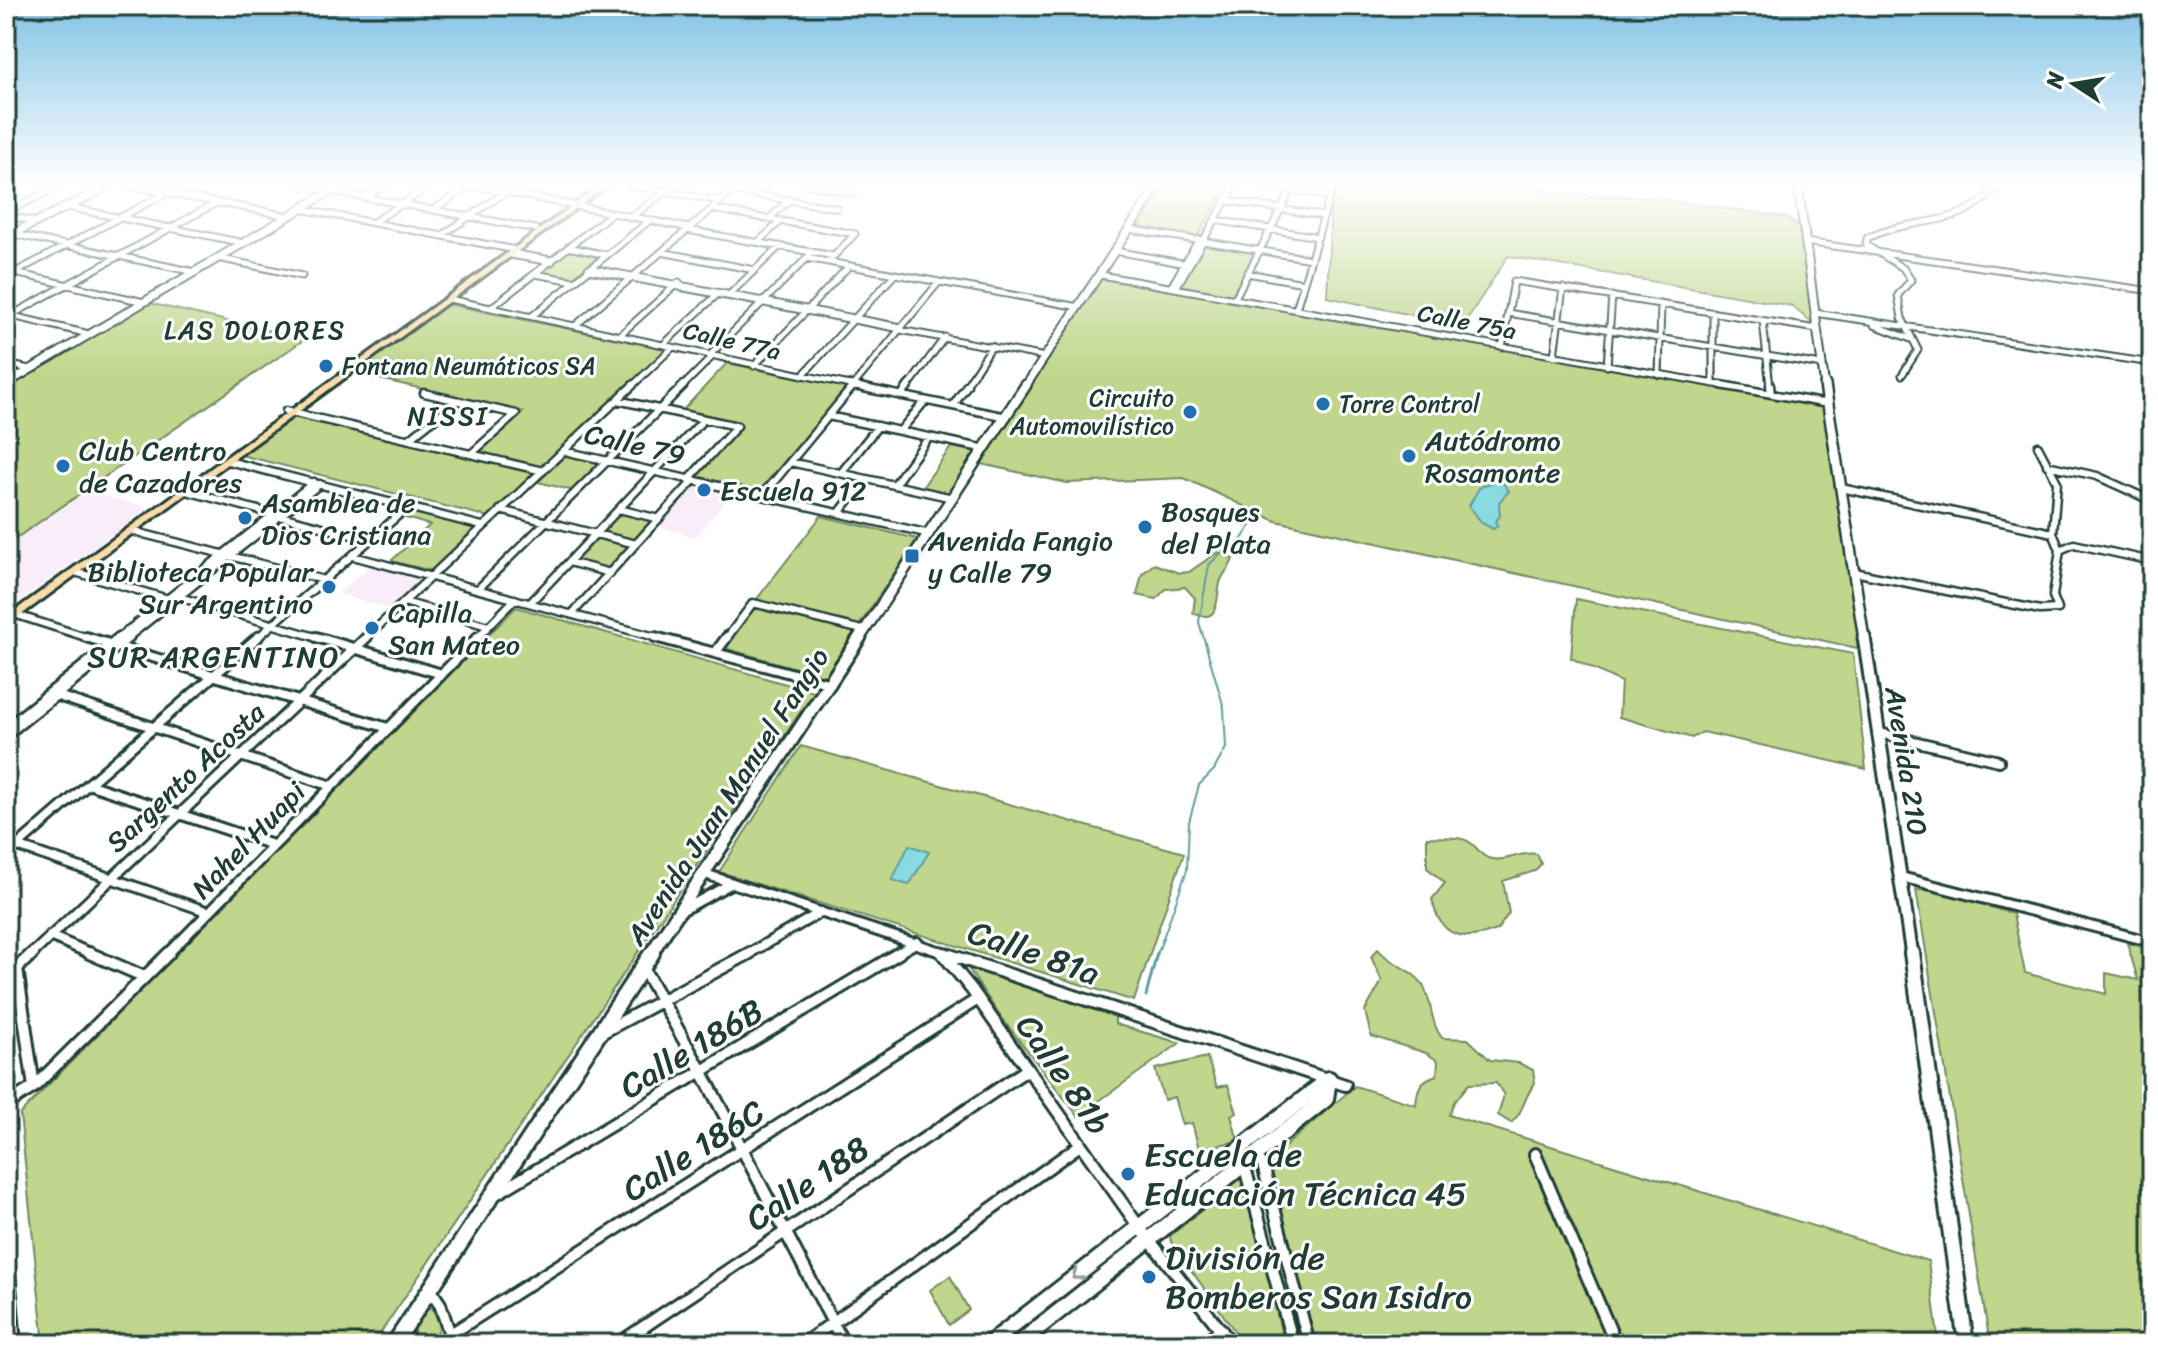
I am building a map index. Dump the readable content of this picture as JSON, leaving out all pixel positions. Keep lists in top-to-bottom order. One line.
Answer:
{"streets":{"main road":["Avenida 210","Avenida Juan Manuel Fangio"],"street":["Calle 75a","Calle 77a","Calle 79","Sargento Acosta","Nahel Huapi","Calle 81a","Calle 186B","Calle 81b","Calle 186C","Calle 188"]},"crossings":[["Calle 75a","Avenida 210"],["Calle 75a","Avenida Juan Manuel Fangio"],["Calle 77a","Sargento Acosta"],["Calle 77a","Avenida Juan Manuel Fangio"],["Calle 79","Sargento Acosta"],["Calle 79","Avenida Juan Manuel Fangio"],["Avenida Juan Manuel Fangio","Calle 81a"],["Avenida Juan Manuel Fangio","Calle 186B"],["Calle 81a","Calle 186B"],["Calle 81a","Calle 81b"],["Calle 81b","Calle 186C"],["Calle 81b","Calle 188"]],"districts":["LAS DOLORES","NISSI","SUR ARGENTINO"],"places":{"other":["Fontana Neumáticos SA","Torre Control","Circuito Automovilístico","Autódromo Rosamonte","Club Centro de Cazadores","Escuela 912","Asamblea de Dios Cristiana","Bosques del Plata","Biblioteca Popular Sur Argentino","Capilla San Mateo","Escuela de Educación Técnica 45","División de Bomberos San Isidro"],"transit":["Avenida Fangio y Calle 79"]},"north":"left"}
